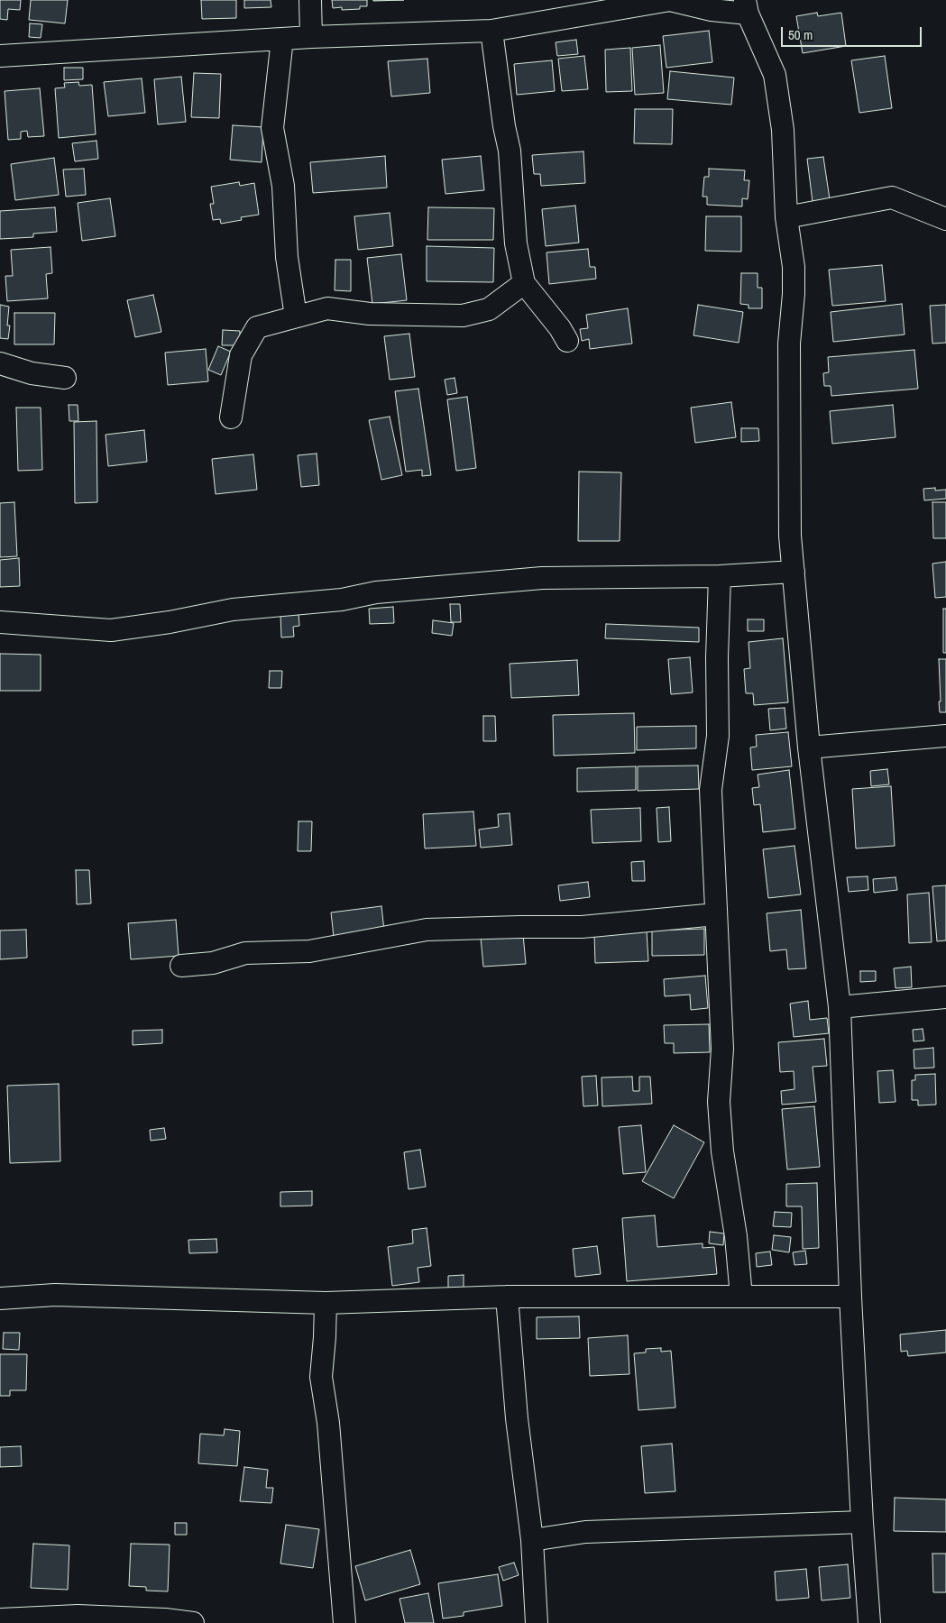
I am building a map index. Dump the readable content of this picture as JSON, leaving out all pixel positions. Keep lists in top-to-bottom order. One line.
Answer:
{"scale_bar":"50 m"}
